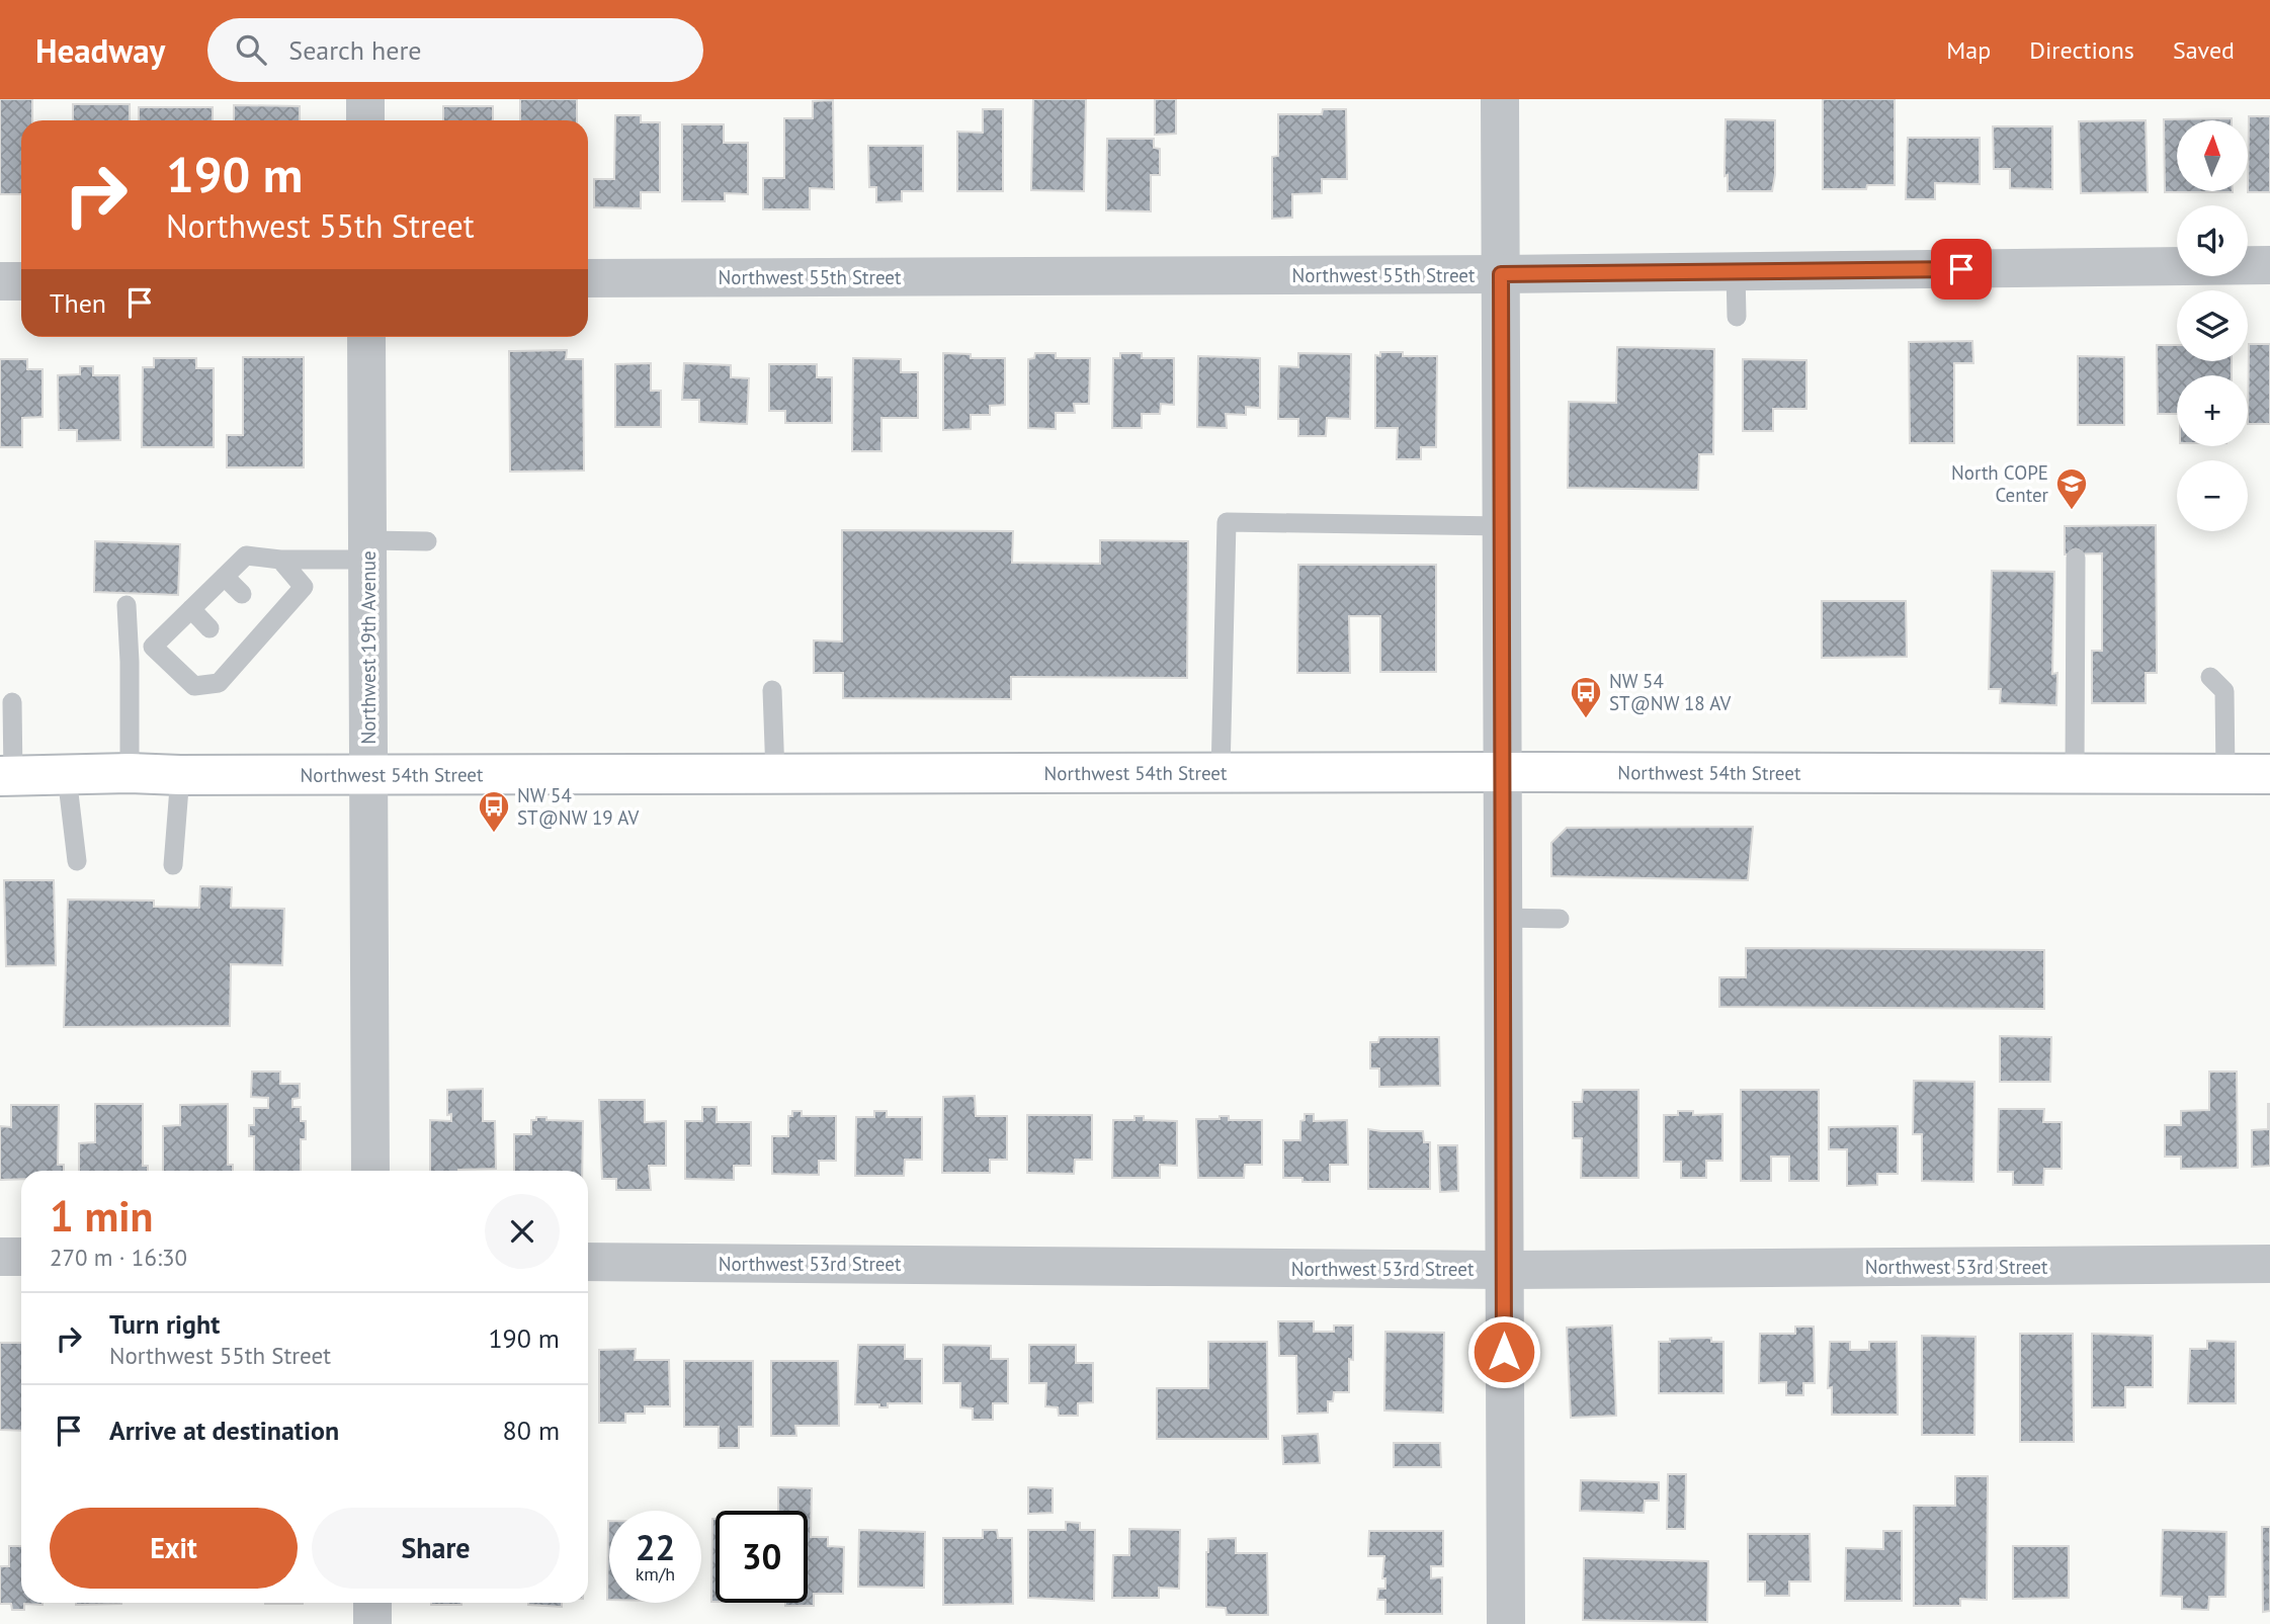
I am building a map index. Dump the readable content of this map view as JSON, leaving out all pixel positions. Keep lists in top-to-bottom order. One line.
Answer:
{"streets":{"main road":["Northwest 54th Street"],"street":["Northwest 55th Street","Northwest 19th Avenue","Northwest 53rd Street"]},"crossings":[["Northwest 19th Avenue","Northwest 54th Street"]],"places":{"school or university":["North COPE Center"],"bus stop":["NW 54 ST@NW 18 AV","NW 54 ST@NW 19 AV"]},"north":"top","page":{"header":"Headway","search":"Search here","nav":["Map","Directions","Saved"],"map_buttons":["+","−"],"turn":["190 m","Northwest 55th Street"],"then":"Then","heading":["1 min","270 m · 16:30"],"list":[{"name":"Turn right","note":"Northwest 55th Street","value":"190 m"},{"name":"Arrive at destination","value":"80 m"}],"buttons":["Exit","Share"],"speed":"22 km/h","limit":"30"}}
